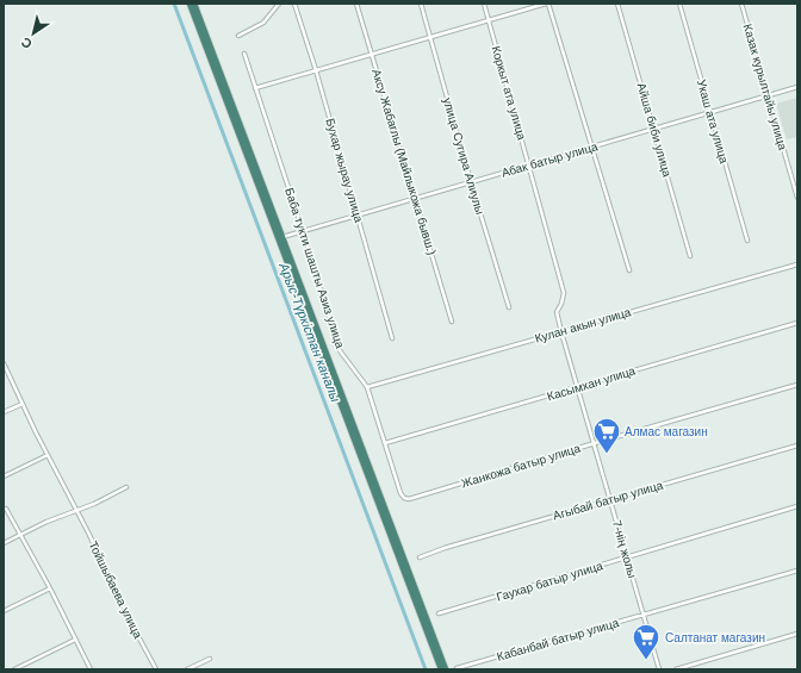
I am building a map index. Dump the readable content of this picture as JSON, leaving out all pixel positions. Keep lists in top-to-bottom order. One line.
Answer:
{"streets":{"street":["Казак курылтайы улица","Коркыт ата улица","Укаш ата улица","Айша биби улица","улица Сугира Алиулы","Абак батыр улица","Аксу Жабаглы (Майлыкожа бывш.)","Бухар жырау улица","Баба тукти шашты Азиз улица","Кулан акын улица","Касымхан улица","Жанкожа батыр улица","Агыбай батыр улица","7-нің жолы","Гаухар батыр улица","Тойшыбаева улица","Кабанбай батыр улица"]},"crossings":[["Казак курылтайы улица","Абак батыр улица"],["Коркыт ата улица","Абак батыр улица"],["Коркыт ата улица","7-нің жолы"],["Укаш ата улица","Абак батыр улица"],["Айша биби улица","Абак батыр улица"],["улица Сугира Алиулы","Абак батыр улица"],["Абак батыр улица","Аксу Жабаглы (Майлыкожа бывш.)"],["Абак батыр улица","Бухар жырау улица"],["Абак батыр улица","Баба тукти шашты Азиз улица"],["Баба тукти шашты Азиз улица","Кулан акын улица"],["Баба тукти шашты Азиз улица","Касымхан улица"],["Баба тукти шашты Азиз улица","Жанкожа батыр улица"],["Кулан акын улица","7-нің жолы"],["Касымхан улица","7-нің жолы"],["Жанкожа батыр улица","7-нің жолы"],["Агыбай батыр улица","7-нің жолы"],["7-нің жолы","Гаухар батыр улица"],["7-нің жолы","Кабанбай батыр улица"]],"water":["Арыс-Түркістан каналы"],"places":{"supermarket":["Алмас магазин","Салтанат магазин"]},"north":"bottom left"}
